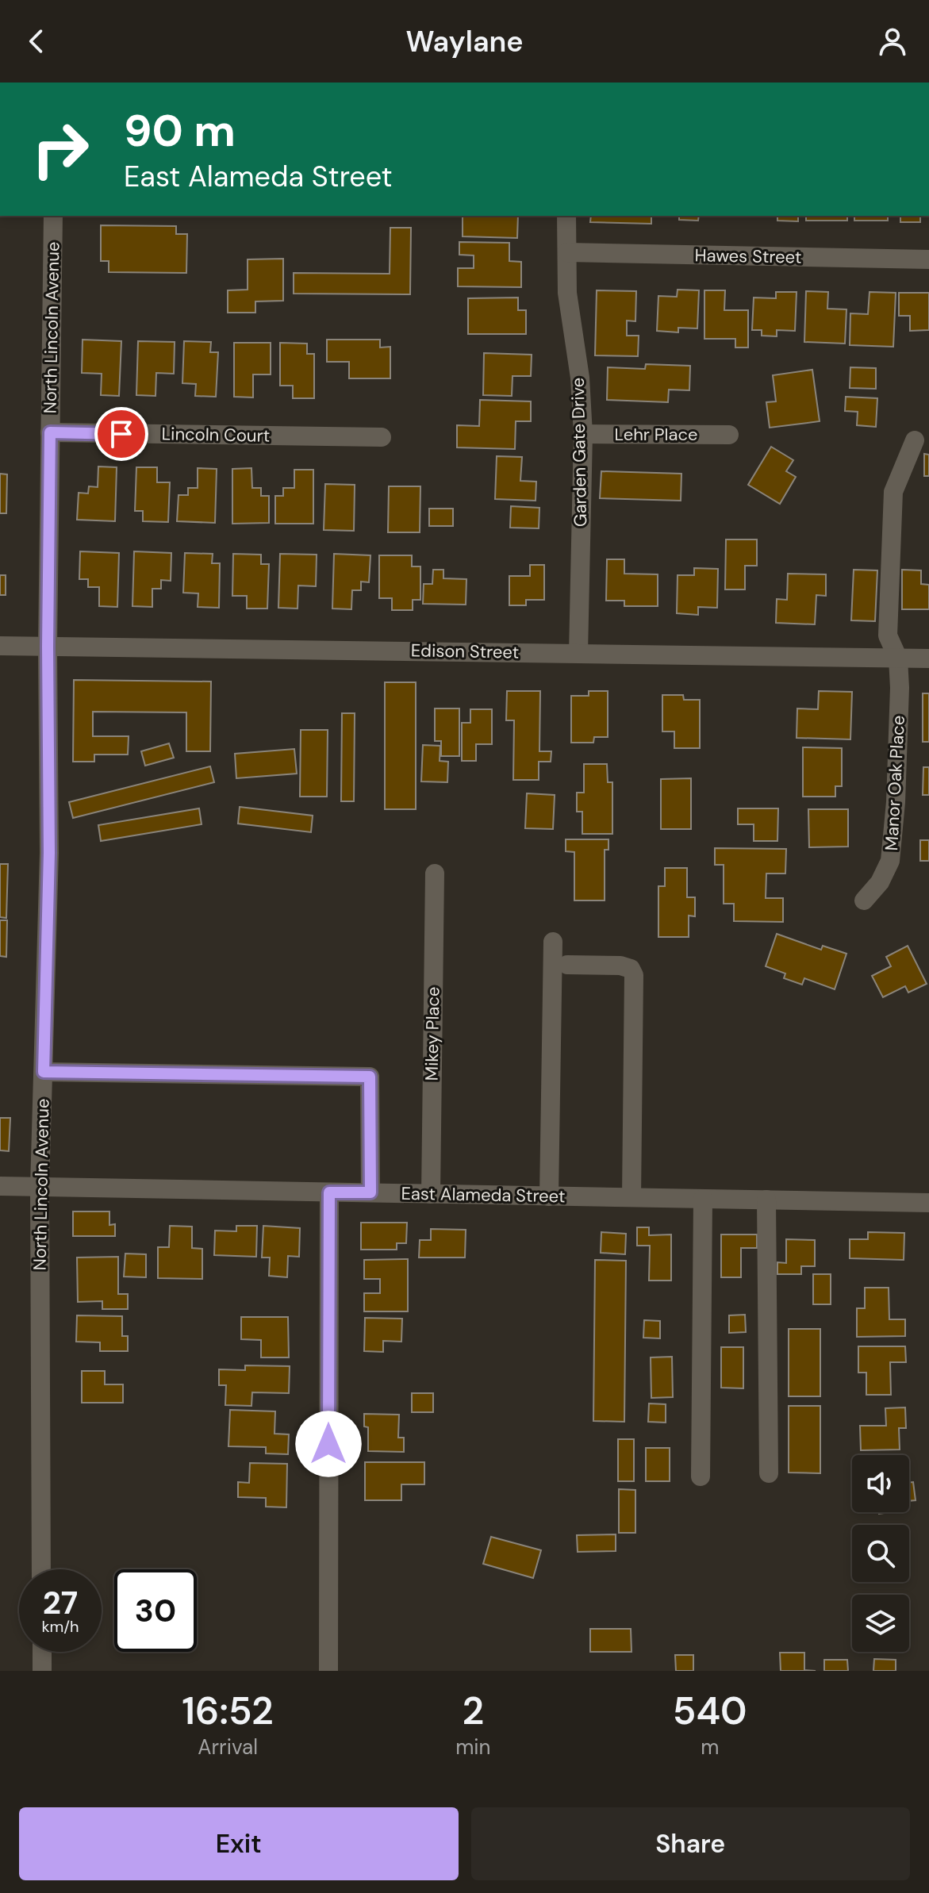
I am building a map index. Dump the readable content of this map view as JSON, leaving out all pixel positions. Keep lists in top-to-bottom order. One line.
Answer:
{"streets":{"street":["Hawes Street","North Lincoln Avenue","Lehr Place","Lincoln Court","Garden Gate Drive","Edison Street","Manor Oak Place","Mikey Place","East Alameda Street"]},"crossings":[["Hawes Street","Garden Gate Drive"],["North Lincoln Avenue","Lincoln Court"],["North Lincoln Avenue","Edison Street"],["North Lincoln Avenue","East Alameda Street"],["Lehr Place","Garden Gate Drive"],["Garden Gate Drive","Edison Street"],["Edison Street","Manor Oak Place"],["Mikey Place","East Alameda Street"]],"page":{"header":"Waylane","turn":["90 m","East Alameda Street"],"speed":"27 km/h","limit":"30","eta":["16:52","Arrival","2","min","540","m"],"buttons":["Exit","Share"]}}
